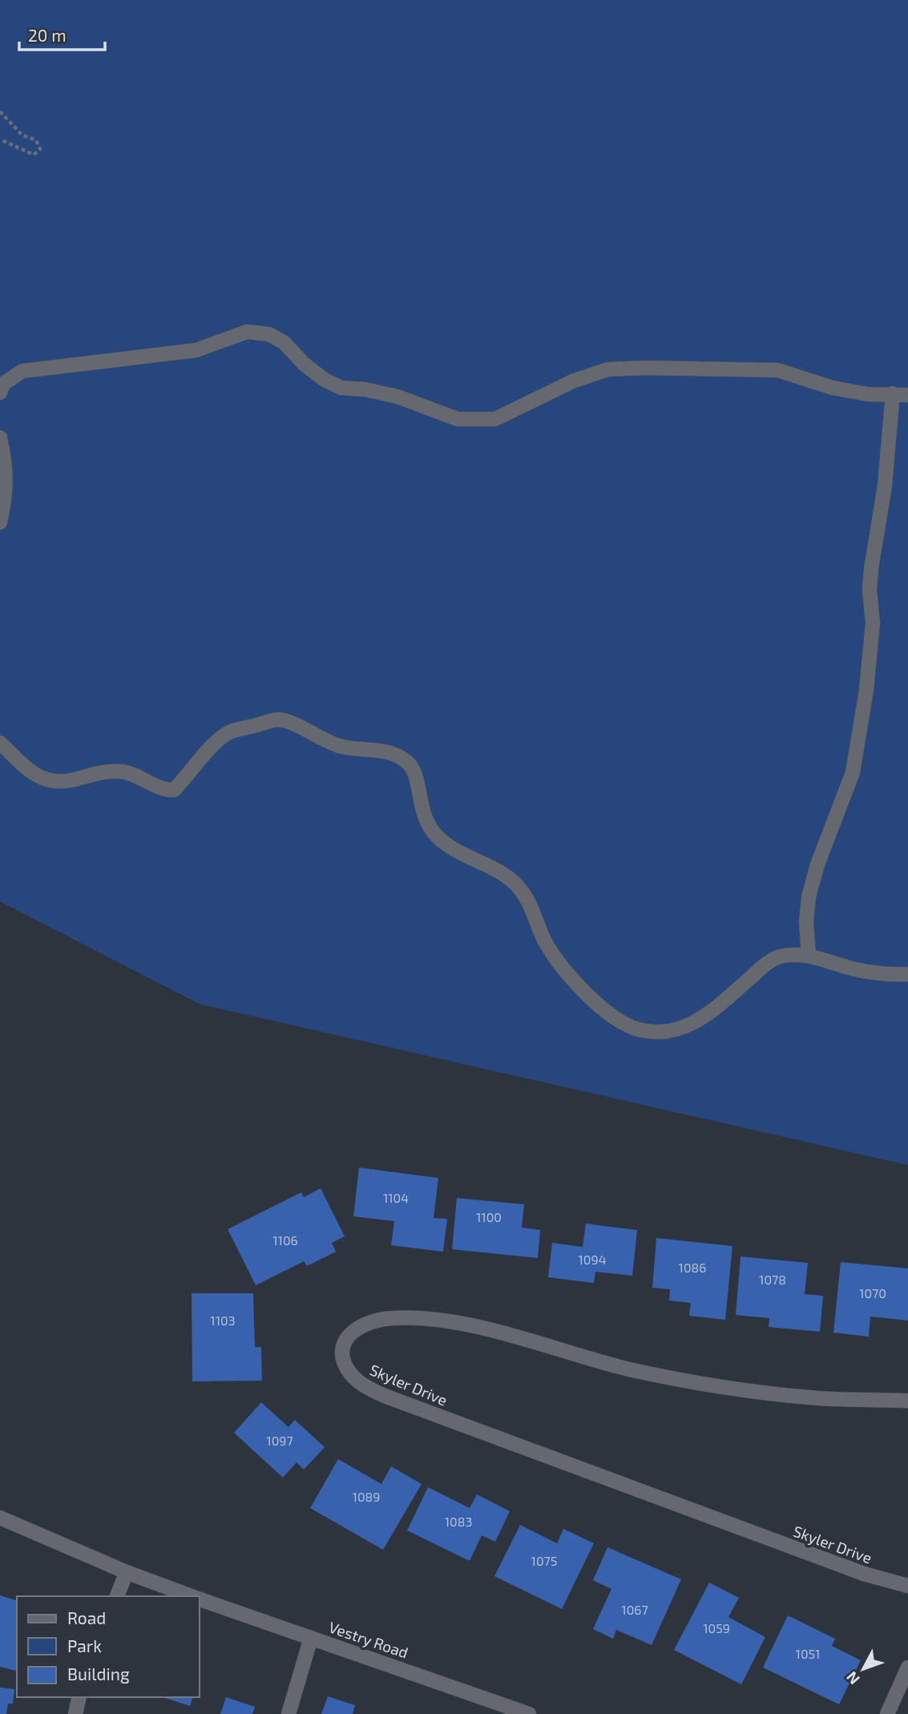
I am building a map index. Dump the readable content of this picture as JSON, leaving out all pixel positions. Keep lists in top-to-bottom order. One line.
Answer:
{"streets":{"street":["Skyler Drive","Vestry Road"]},"house_numbers":["1104","1100","1106","1094","1086","1078","1070","1103","1097","1089","1083","1075","1067","1059","1051"],"legend":["Road","Park","Building"],"scale_bar":"20 m","north":"bottom left"}
